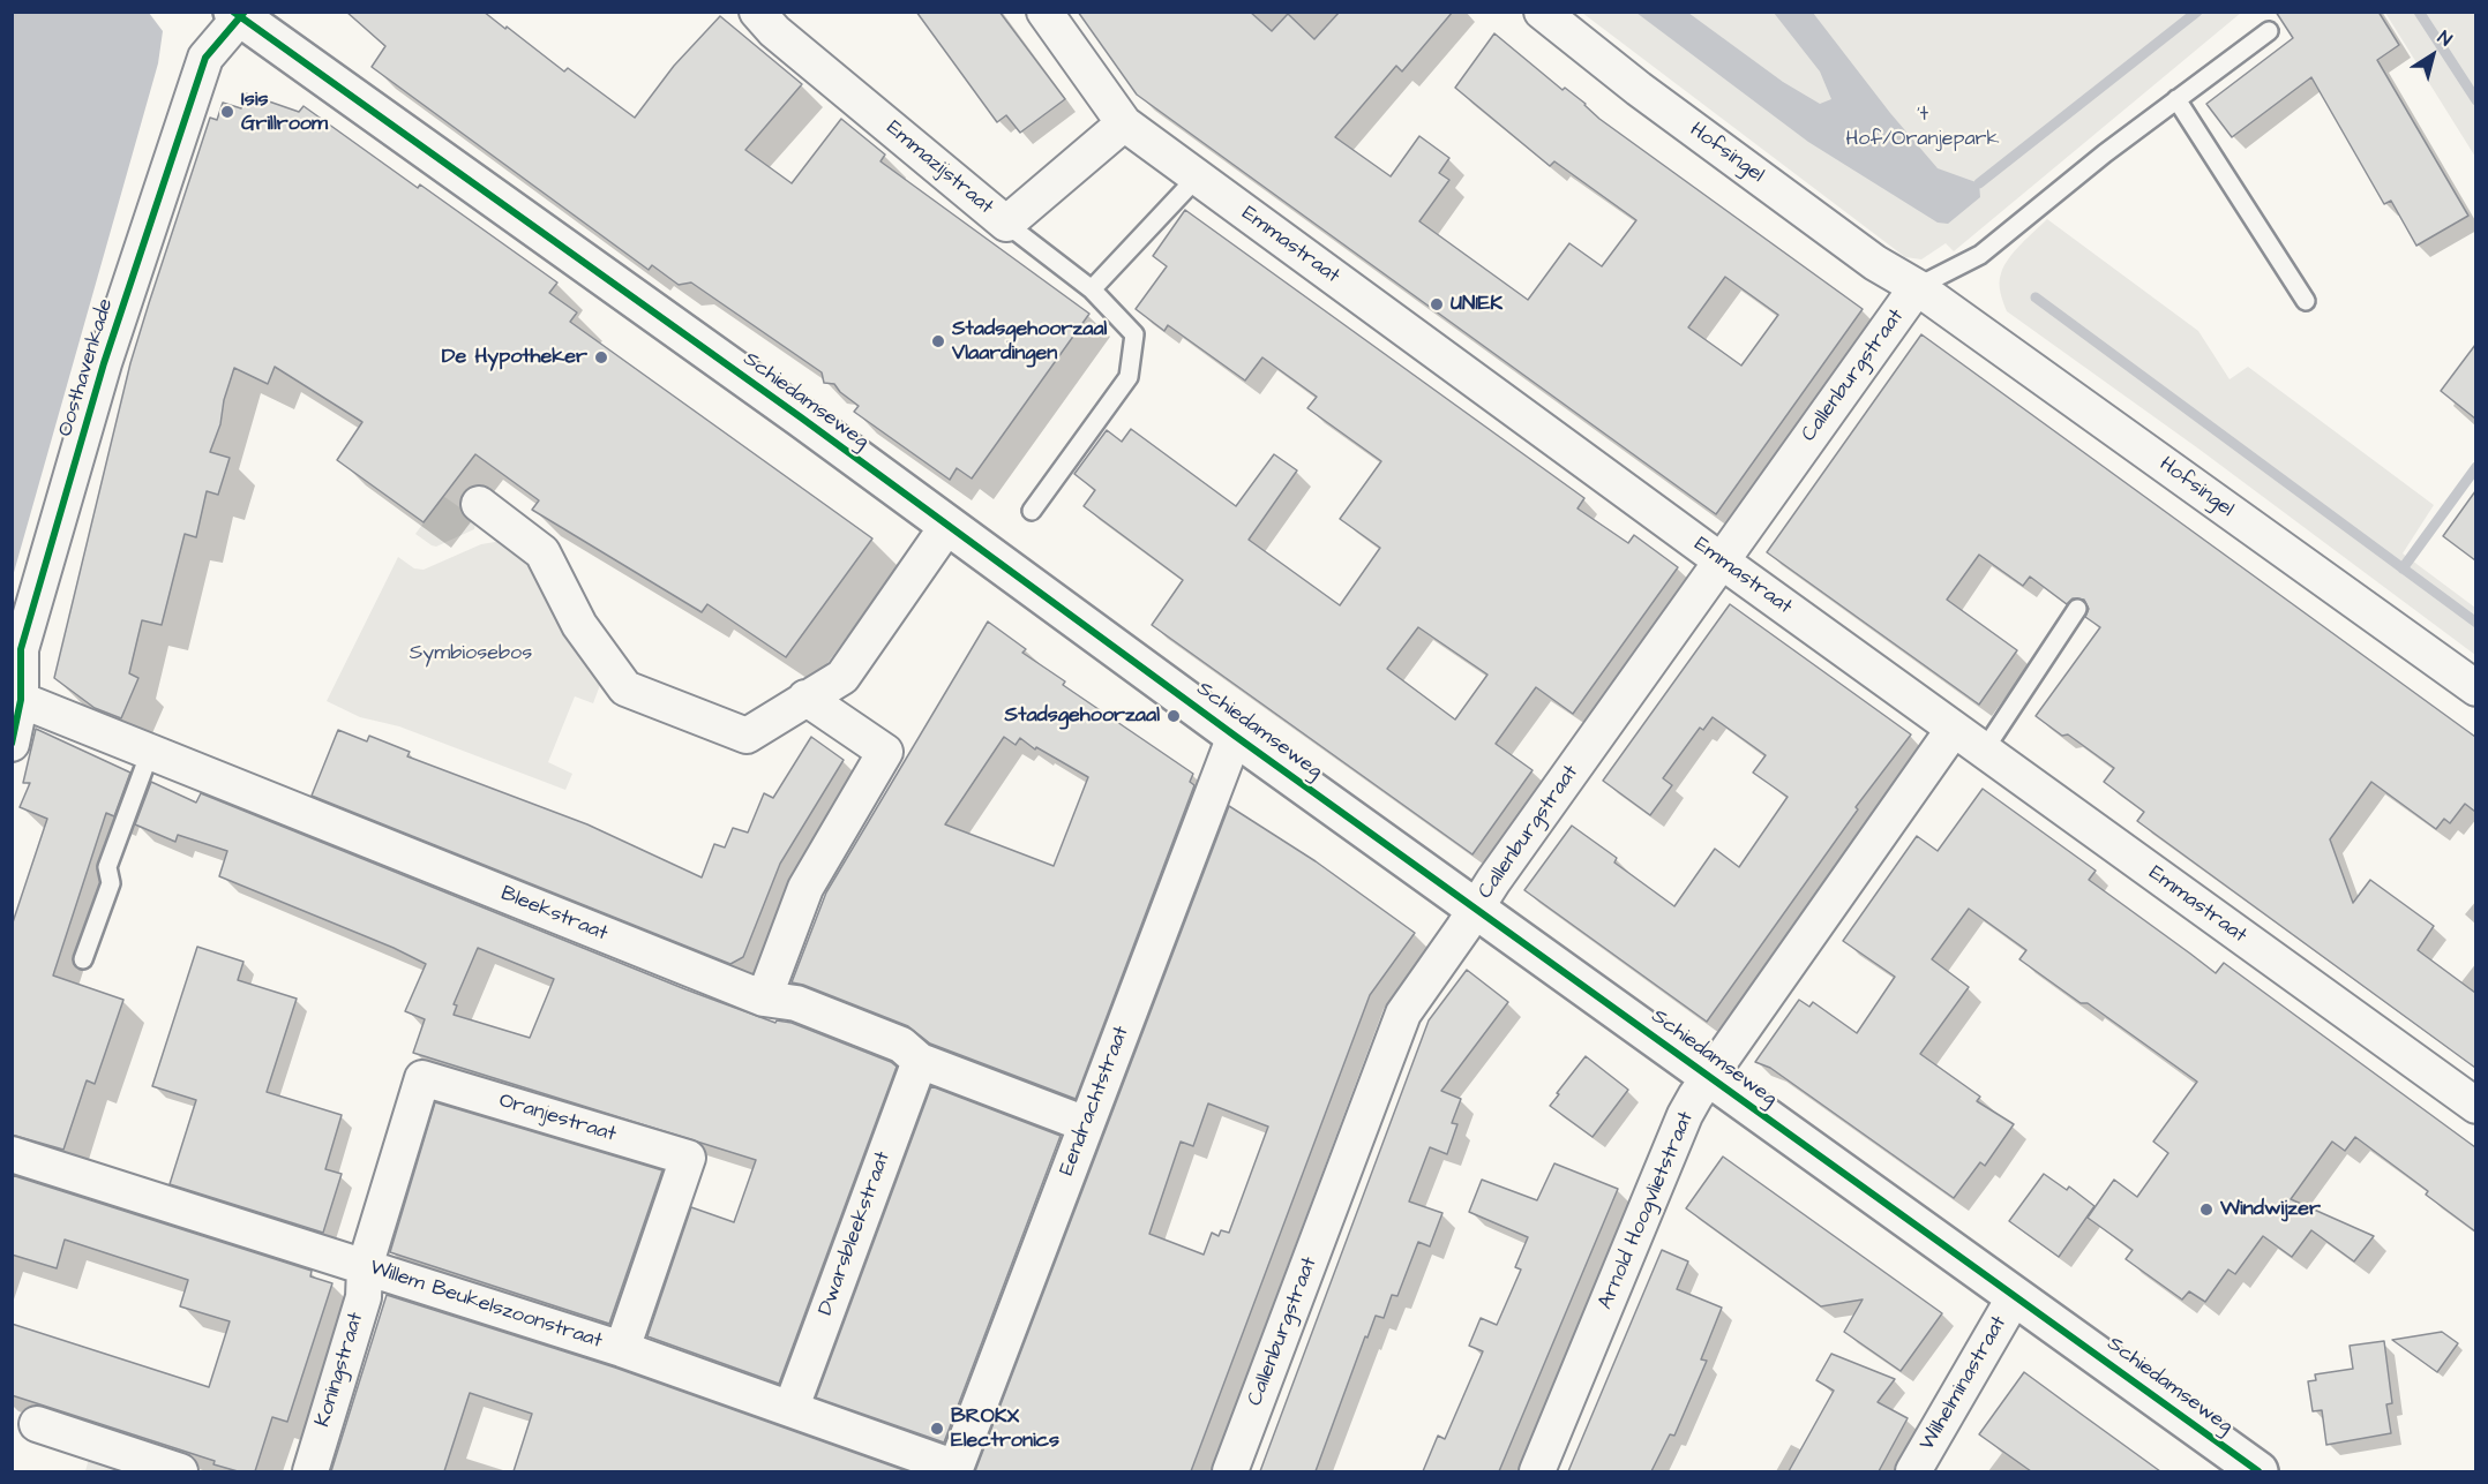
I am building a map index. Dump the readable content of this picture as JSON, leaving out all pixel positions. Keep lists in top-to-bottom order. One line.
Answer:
{"streets":{"street":["Hofsingel","Emmazijstraat","Emmastraat","Oosthavenkade","Callenburgstraat","Schiedamseweg","Bleekstraat","Eendrachtstraat","Oranjestraat","Arnold Hoogvlietstraat","Dwarsbleekstraat","Willem Beukelszoonstraat","Koningstraat","Wilhelminastraat"]},"crossings":[["Hofsingel","Callenburgstraat"],["Emmazijstraat","Emmastraat"],["Emmastraat","Callenburgstraat"],["Emmastraat","Arnold Hoogvlietstraat"],["Oosthavenkade","Schiedamseweg"],["Oosthavenkade","Bleekstraat"],["Callenburgstraat","Schiedamseweg"],["Schiedamseweg","Eendrachtstraat"],["Schiedamseweg","Arnold Hoogvlietstraat"],["Schiedamseweg","Wilhelminastraat"],["Bleekstraat","Eendrachtstraat"],["Bleekstraat","Dwarsbleekstraat"],["Eendrachtstraat","Willem Beukelszoonstraat"],["Oranjestraat","Willem Beukelszoonstraat"],["Oranjestraat","Koningstraat"],["Dwarsbleekstraat","Willem Beukelszoonstraat"],["Willem Beukelszoonstraat","Koningstraat"]],"parks":["'t Hof/Oranjepark","Symbiosebos"],"places":["Isis Grillroom","UN1EK","Stadsgehoorzaal Vlaardingen","De Hypotheker","Stadsgehoorzaal","Windwijzer","BROKX Electronics"],"north":"top right"}
